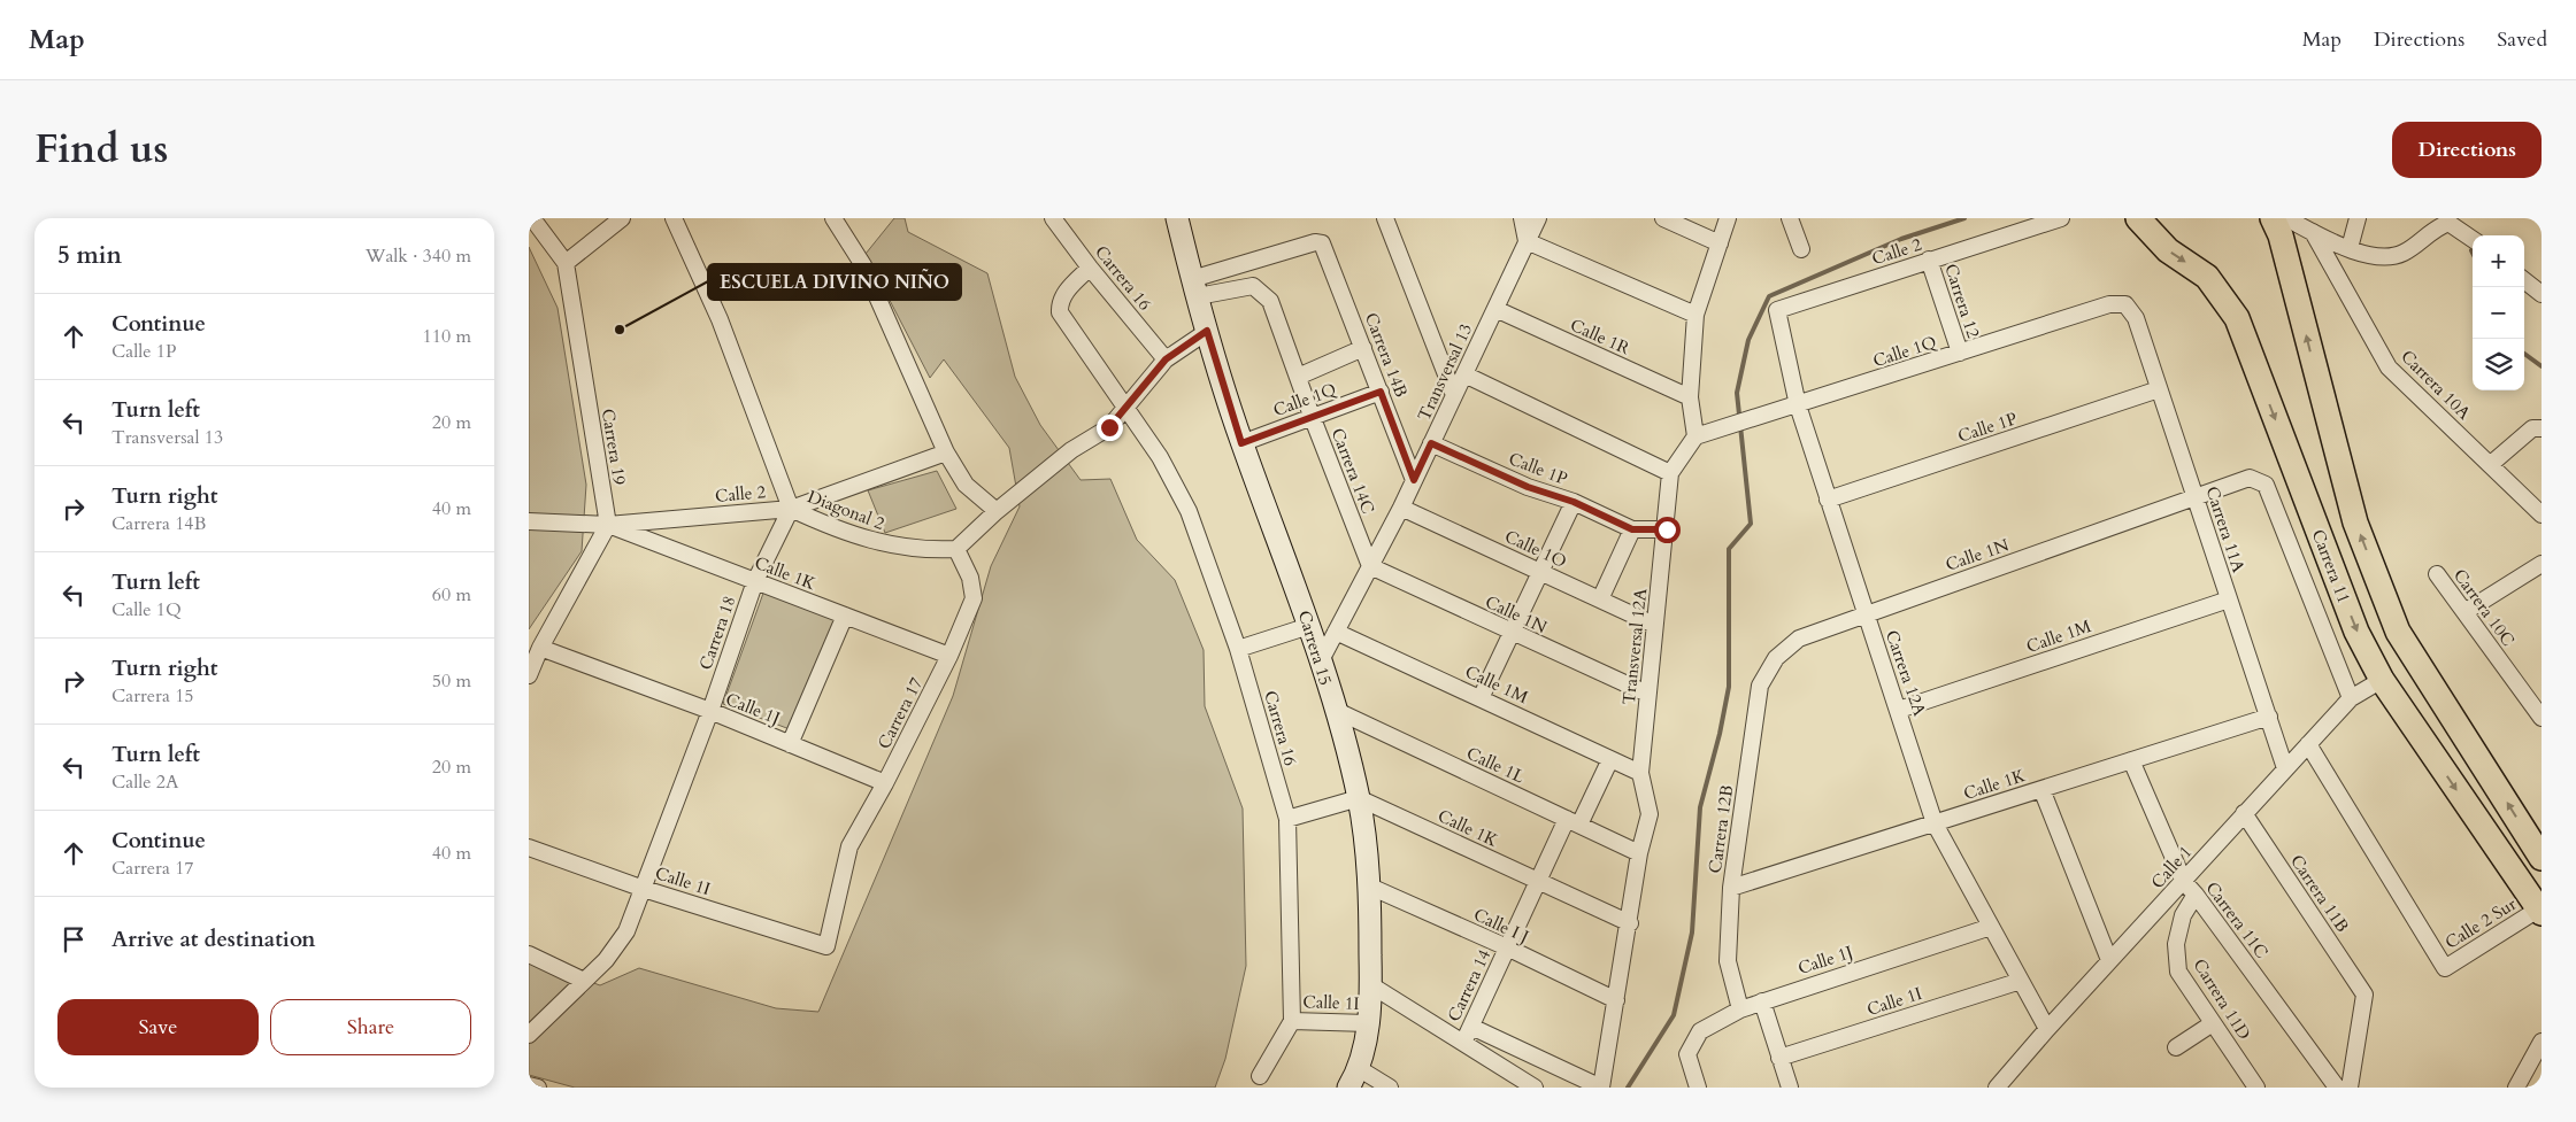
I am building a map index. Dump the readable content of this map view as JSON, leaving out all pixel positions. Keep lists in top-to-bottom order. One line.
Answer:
{"streets":{"main road":["Carrera 11","Carrera 15"],"street":["Calle 2","Carrera 16","Carrera 12","Calle 1R","Calle 1Q","Carrera 14B","Transversal 13","Carrera 10A","Calle 1P","Carrera 19","Carrera 14C","Diagonal 2","Carrera 11A","Calle 1O","Calle 1N","Calle 1K","Carrera 10C","Carrera 18","Calle 1M","Transversal 12A","Carrera 12A","Calle 1J","Carrera 17","Calle 1L","Carrera 12B","Calle 1","Calle 1I","Carrera 11B","Carrera 11C","Calle 2 Sur","Calle I J","Carrera 14","Carrera 11D"]},"crossings":[["Calle 2","Carrera 12"],["Calle 2","Carrera 19"],["Calle 2","Diagonal 2"],["Calle 2","Calle 1K"],["Calle 2","Carrera 18"],["Calle 2","Carrera 12A"],["Carrera 16","Calle 1I"],["Carrera 12","Calle 1Q"],["Calle 1R","Transversal 13"],["Calle 1Q","Carrera 14B"],["Calle 1Q","Carrera 14C"],["Calle 1Q","Carrera 11A"],["Calle 1Q","Carrera 15"],["Calle 1Q","Carrera 12A"],["Carrera 14B","Transversal 13"],["Carrera 14B","Carrera 14C"],["Carrera 14B","Carrera 15"],["Transversal 13","Calle 1P"],["Transversal 13","Carrera 14C"],["Transversal 13","Calle 1O"],["Transversal 13","Calle 1N"],["Transversal 13","Calle 1M"],["Transversal 13","Carrera 15"],["Calle 1P","Carrera 11A"],["Calle 1P","Transversal 12A"],["Calle 1P","Carrera 12A"],["Carrera 19","Calle 1K"],["Carrera 14C","Calle 1N"],["Carrera 14C","Carrera 15"],["Diagonal 2","Carrera 18"],["Diagonal 2","Carrera 17"],["Carrera 11A","Calle 1N"],["Carrera 11A","Calle 1K"],["Carrera 11A","Calle 1M"],["Carrera 11A","Calle 1"],["Calle 1O","Transversal 12A"],["Calle 1N","Transversal 12A"],["Calle 1N","Carrera 12A"],["Calle 1N","Carrera 12B"],["Calle 1N","Calle 1"],["Carrera 11","Calle 1"],["Carrera 11","Calle 2 Sur"],["Calle 1K","Carrera 18"],["Calle 1K","Transversal 12A"],["Calle 1K","Carrera 15"],["Calle 1K","Carrera 12A"],["Calle 1K","Carrera 17"],["Calle 1K","Carrera 12B"],["Calle 1K","Carrera 11C"],["Calle 1K","Carrera 14"],["Carrera 18","Calle 1J"],["Carrera 18","Calle 1I"],["Calle 1M","Transversal 12A"],["Calle 1M","Carrera 12A"],["Calle 1M","Carrera 14"],["Transversal 12A","Calle 1L"],["Transversal 12A","Calle I J"],["Carrera 15","Calle 1L"],["Carrera 15","Calle 1I"],["Carrera 15","Calle I J"],["Carrera 12A","Calle 1J"],["Carrera 12A","Calle 1"],["Carrera 12A","Calle 1I"],["Calle 1J","Carrera 17"],["Calle 1J","Carrera 12B"],["Carrera 17","Calle 1I"],["Calle 1L","Carrera 14"],["Calle 1","Carrera 11B"],["Calle 1","Carrera 11C"],["Calle 1","Calle 2 Sur"],["Calle 1I","Carrera 14"],["Carrera 11C","Carrera 11D"],["Calle I J","Carrera 14"]],"places":["ESCUELA DIVINO NIÑO"],"page":{"header":"Map","nav":["Map","Directions","Saved"],"title":"Find us","buttons":["Directions",["Save","Share"]],"heading":["5 min","Walk · 340 m"],"map_buttons":["+","−"],"list":[["Continue","Calle 1P","110 m"],["Turn left","Transversal 13","20 m"],["Turn right","Carrera 14B","40 m"],["Turn left","Calle 1Q","60 m"],["Turn right","Carrera 15","50 m"],["Turn left","Calle 2A","20 m"],["Continue","Carrera 17","40 m"],"Arrive at destination"]}}
